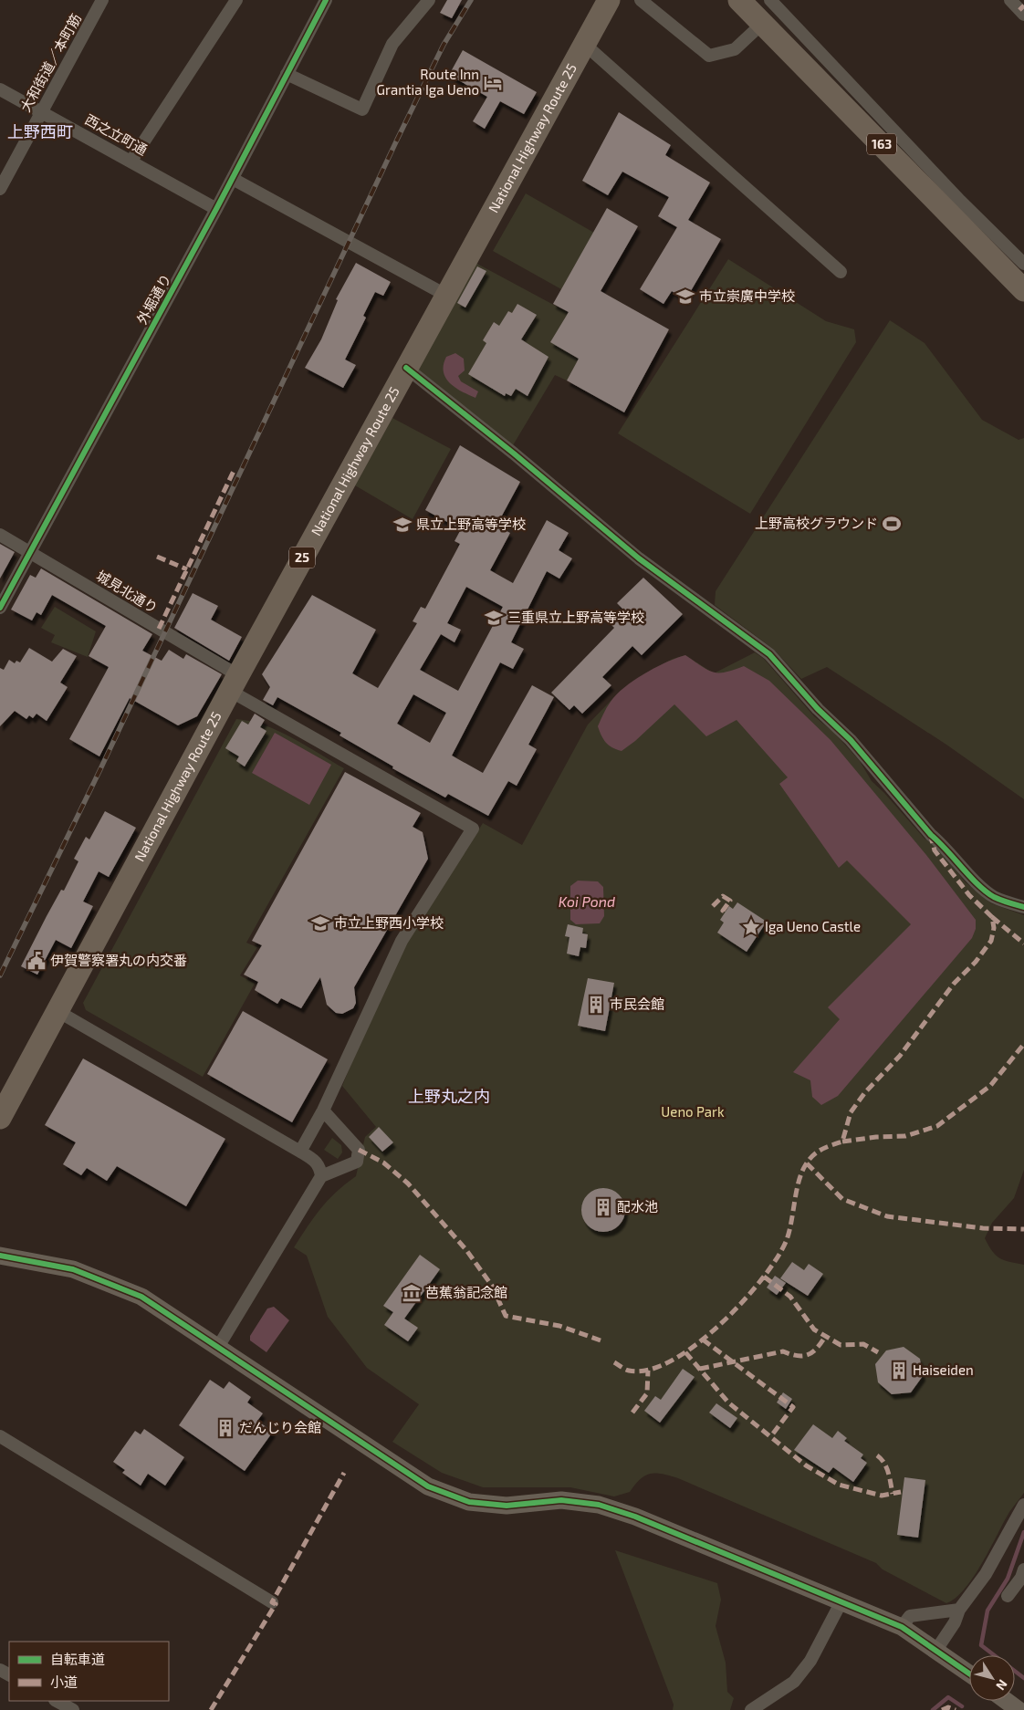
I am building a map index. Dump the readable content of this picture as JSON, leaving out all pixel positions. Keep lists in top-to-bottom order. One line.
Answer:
{"streets":{"highway":["National Highway Route 25","163","25"],"street":["大和街道／本町筋","西之立町通","外堀通り","城見北通り"]},"crossings":[["大和街道／本町筋","西之立町通"],["西之立町通","外堀通り"],["National Highway Route 25","城見北通り"],["外堀通り","城見北通り"]],"districts":["上野西町","上野丸之内"],"water":["Koi Pond"],"parks":["Ueno Park"],"places":{"hotel":["Route Inn Grantia Iga Ueno"],"school or university":["市立崇廣中学校","県立上野高等学校","三重県立上野高等学校","市立上野西小学校"],"sports":["上野高校グラウンド"],"place":["Iga Ueno Castle"],"public building":["伊賀警察署丸の内交番"],"building":["市民会館","配水池","Haiseiden","だんじり会館"],"museum":["芭蕉翁記念館"]},"legend":["自転車道","小道"],"north":"bottom right"}
